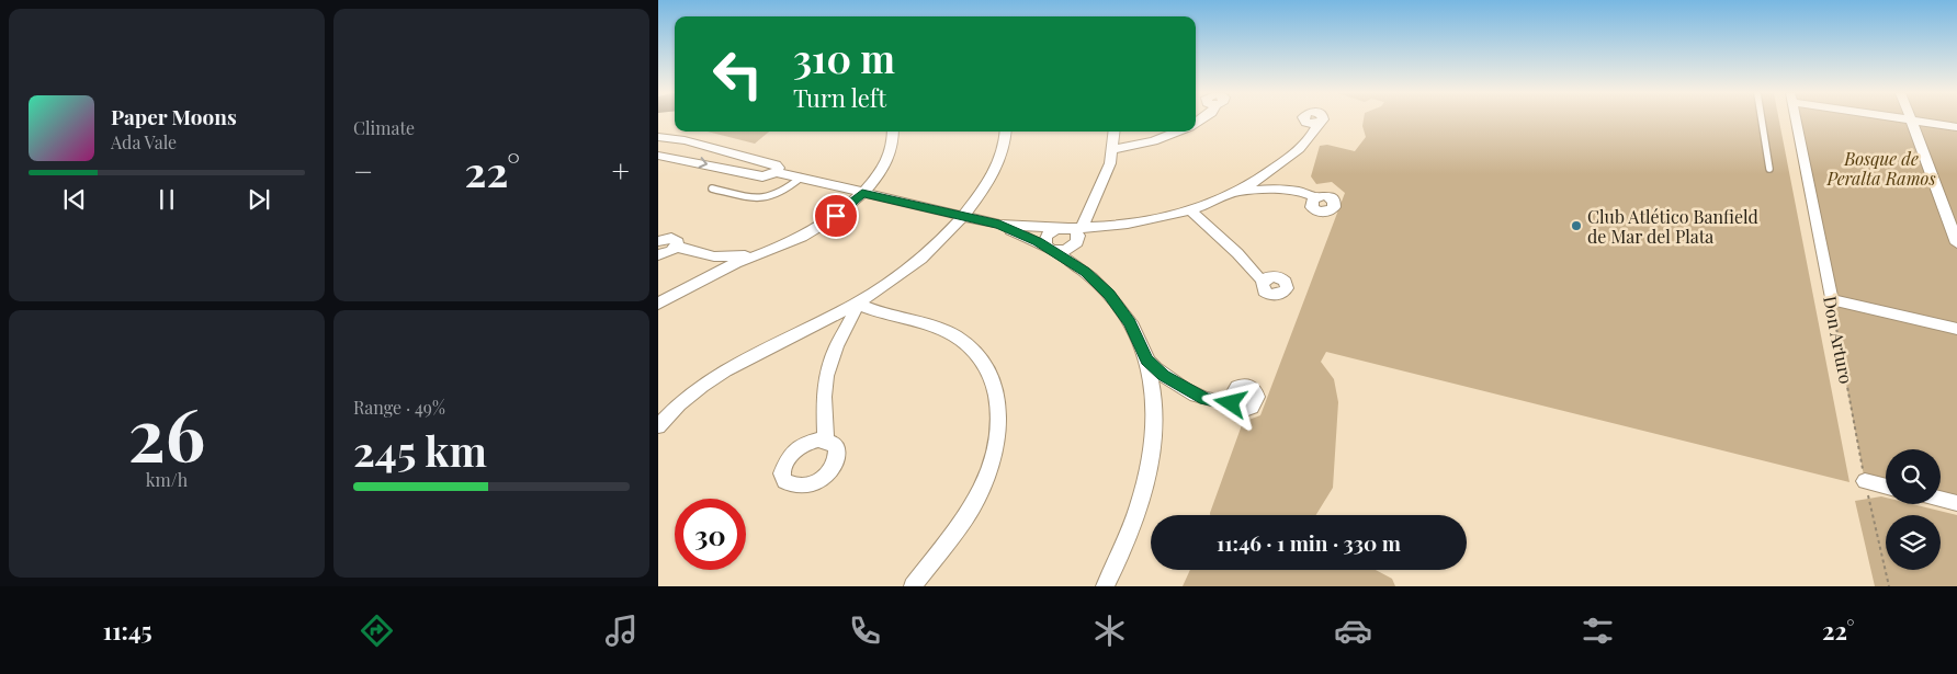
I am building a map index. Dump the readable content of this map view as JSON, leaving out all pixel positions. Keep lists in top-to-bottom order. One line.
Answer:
{"streets":{"street":["Don Arturo"]},"parks":["Bosque de Peralta Ramos"],"places":["Club Atlético Banfield de Mar del Plata"],"page":{"tile":["Climate",["26","km/h"],["Range · 49%","245 km"]],"turn":["310 m","Turn left"],"song":["Paper Moons","Ada Vale"],"heat":["−","22°","+"],"limit":"30","trip":"11:46 · 1 min · 330 m","tabs":["11:45","22°"]}}
